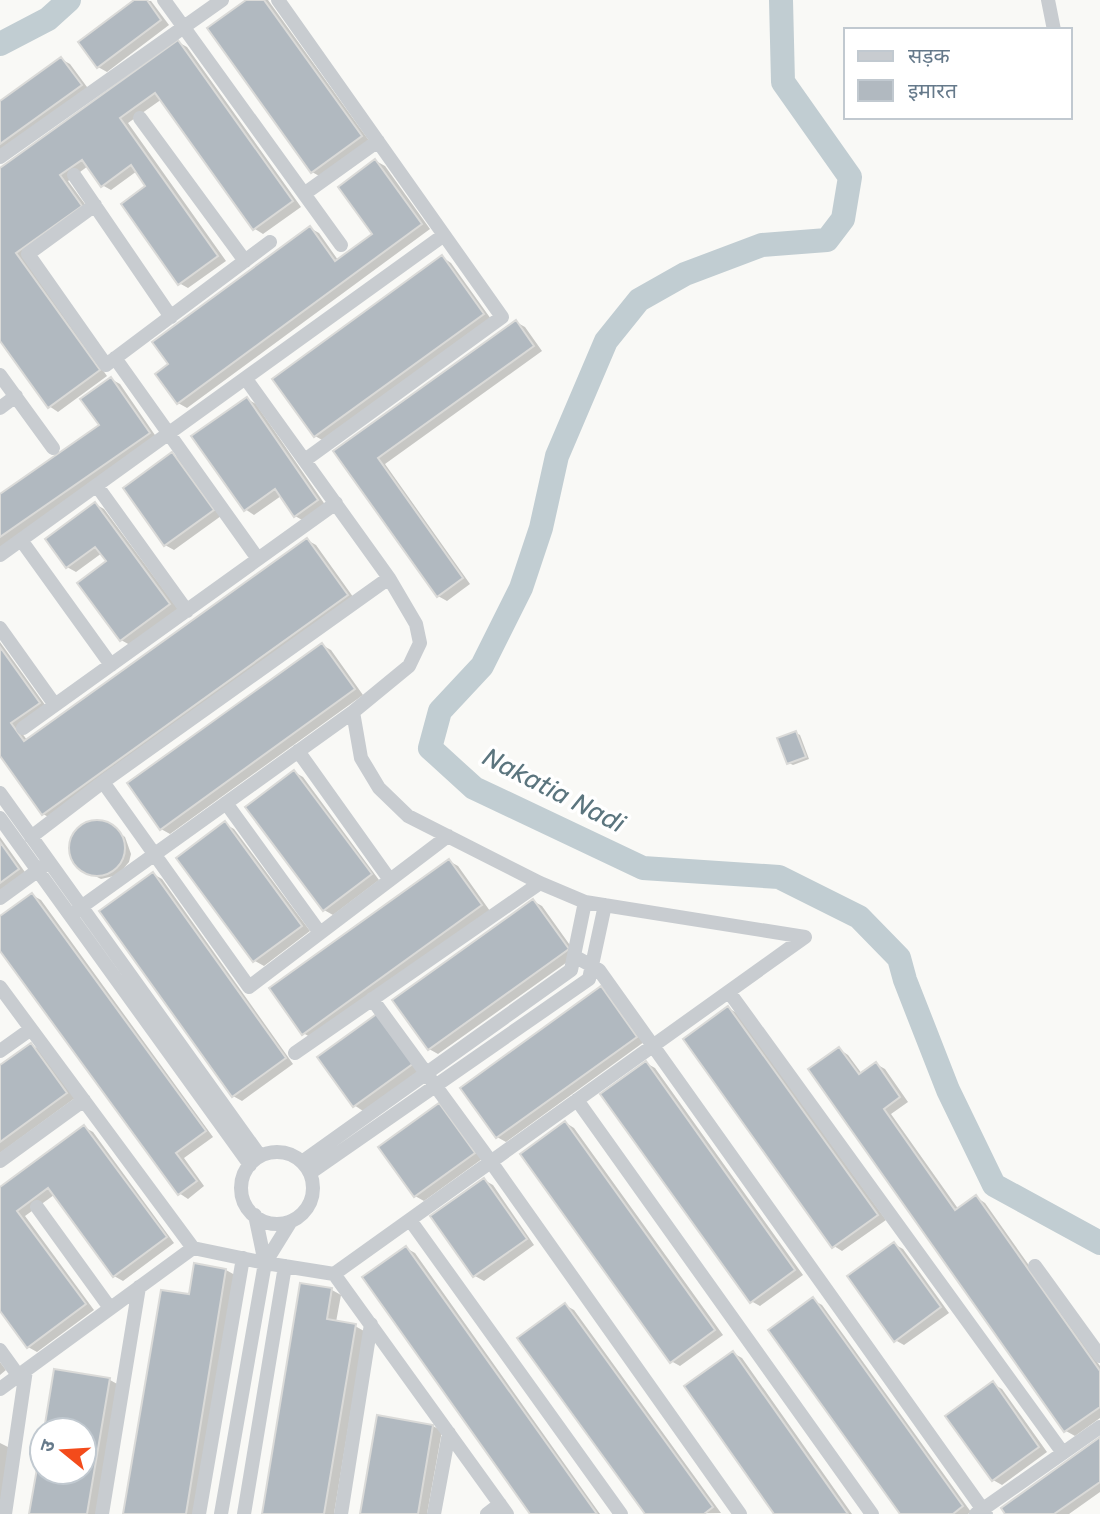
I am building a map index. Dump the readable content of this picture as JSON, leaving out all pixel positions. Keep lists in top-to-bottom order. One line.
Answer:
{"water":["Nakatia Nadi"],"legend":["सड़क","इमारत"],"north":"left"}
